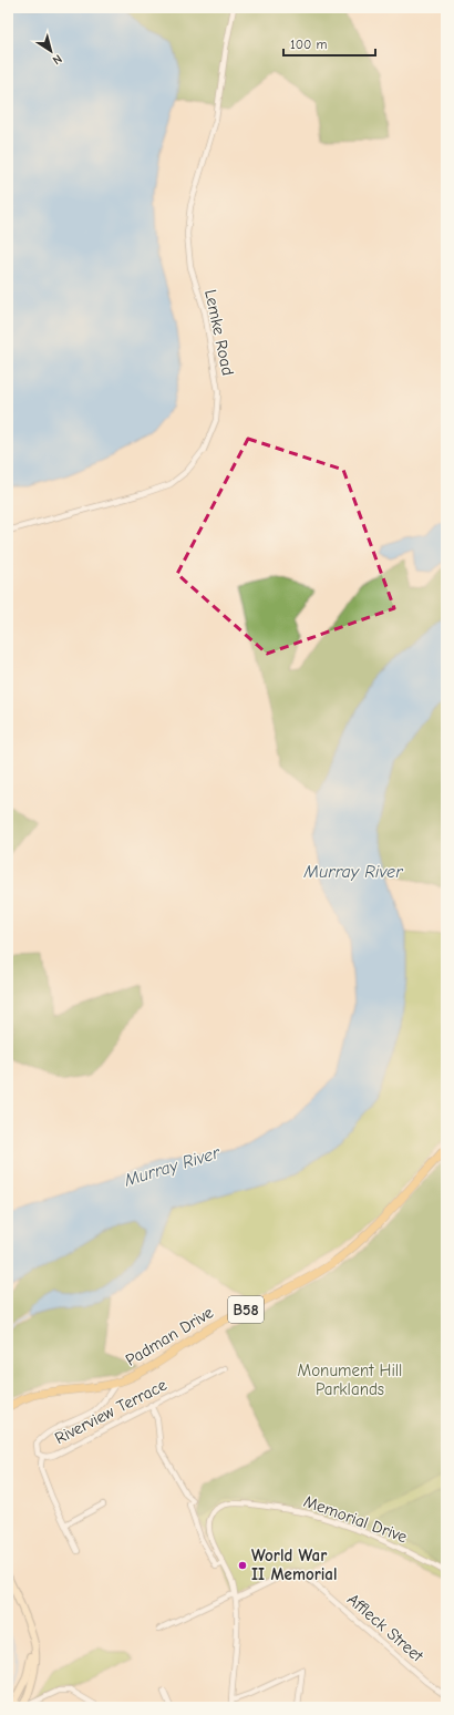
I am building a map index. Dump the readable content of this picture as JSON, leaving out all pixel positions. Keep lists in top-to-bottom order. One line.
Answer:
{"streets":{"main road":["B58","Padman Drive"],"street":["Lemke Road","Riverview Terrace","Memorial Drive","Affleck Street"]},"crossings":[["Padman Drive","Riverview Terrace"],["Memorial Drive","Affleck Street"]],"water":["Murray River"],"parks":["Monument Hill Parklands"],"places":["World War II Memorial"],"scale_bar":"100 m","north":"bottom right"}
